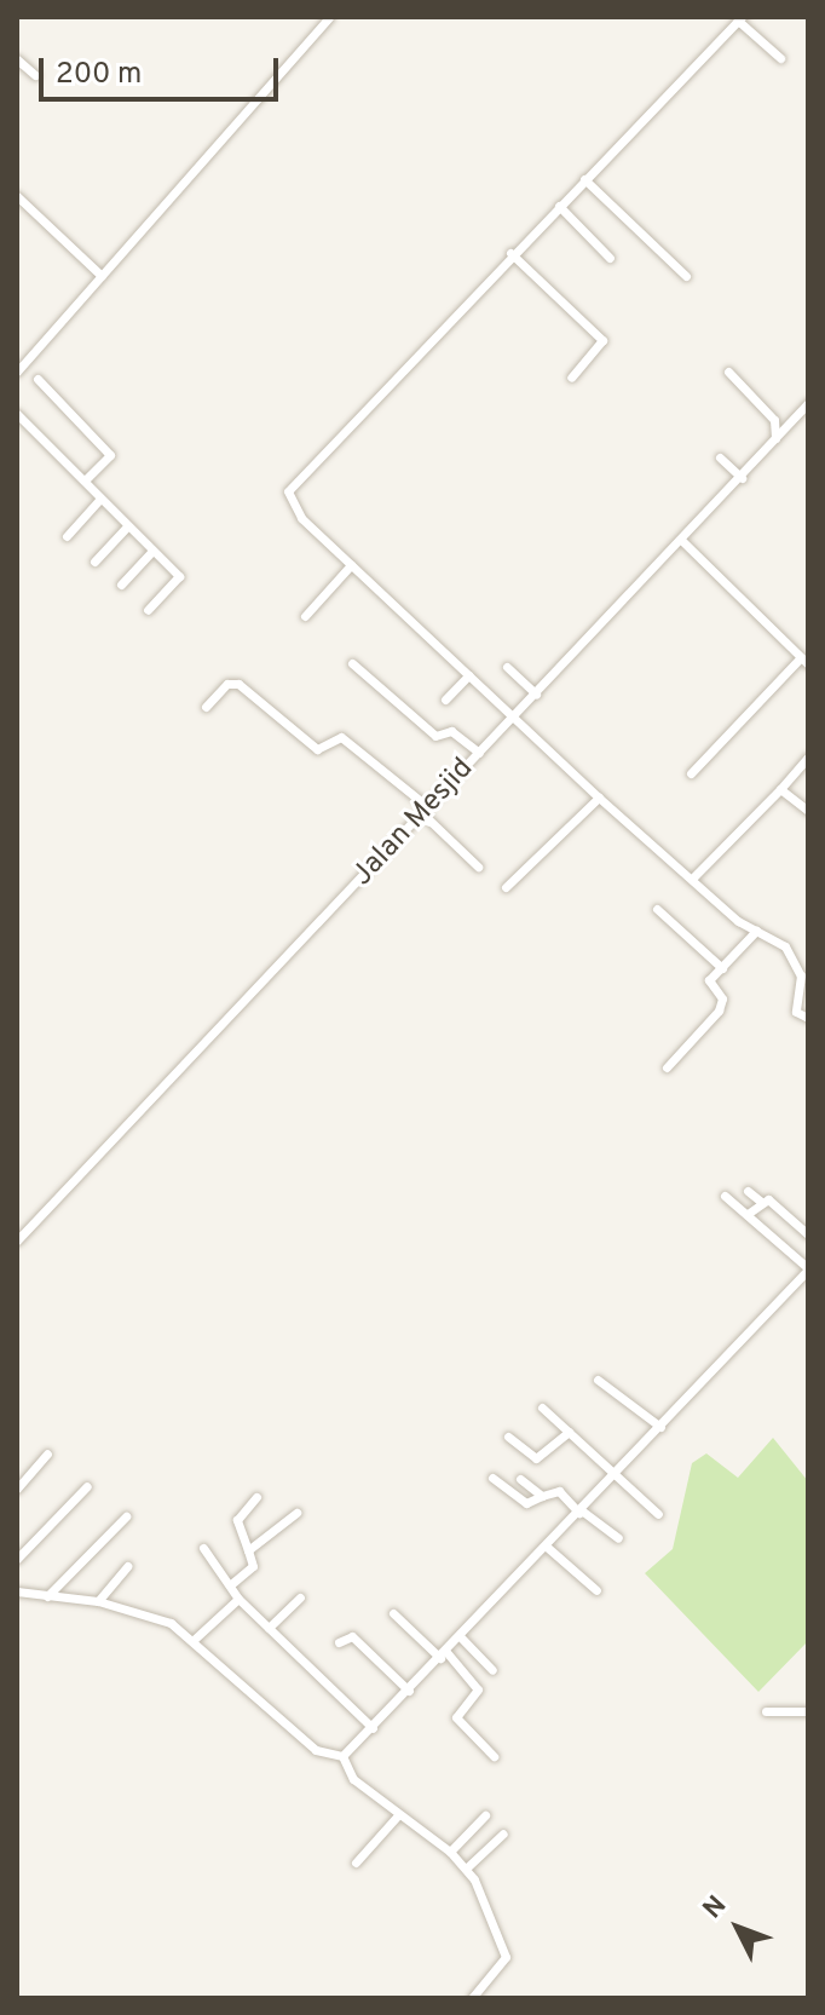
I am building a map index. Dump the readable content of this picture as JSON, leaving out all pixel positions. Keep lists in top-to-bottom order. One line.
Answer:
{"streets":{"street":["Jalan Mesjid"]},"scale_bar":"200 m","north":"top left"}
